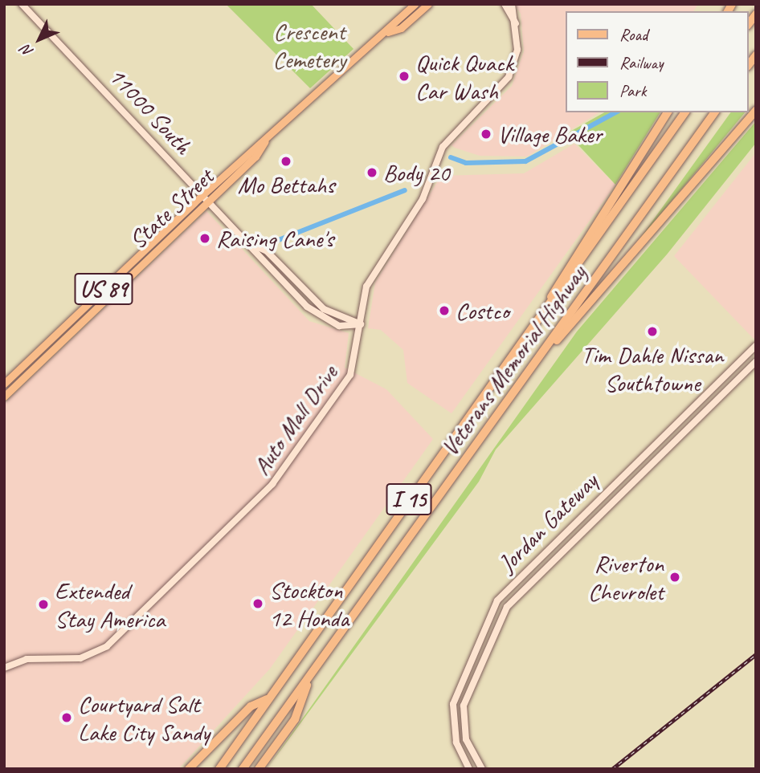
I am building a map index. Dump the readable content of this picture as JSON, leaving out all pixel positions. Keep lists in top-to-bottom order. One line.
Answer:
{"streets":{"highway":["Veterans Memorial Highway","I 15"],"main road":["State Street","US 89"],"street":["11000 South","Auto Mall Drive","Jordan Gateway"]},"crossings":[["11000 South","State Street"],["11000 South","Auto Mall Drive"]],"parks":["Crescent Cemetery"],"places":["Quick Quack Car Wash","Village Baker","Mo Bettahs","Body 20","Raising Cane's","Costco","Tim Dahle Nissan Southtowne","Riverton Chevrolet","Stockton 12 Honda","Extended Stay America","Courtyard Salt Lake City Sandy"],"legend":["Road","Railway","Park"],"north":"bottom left"}
